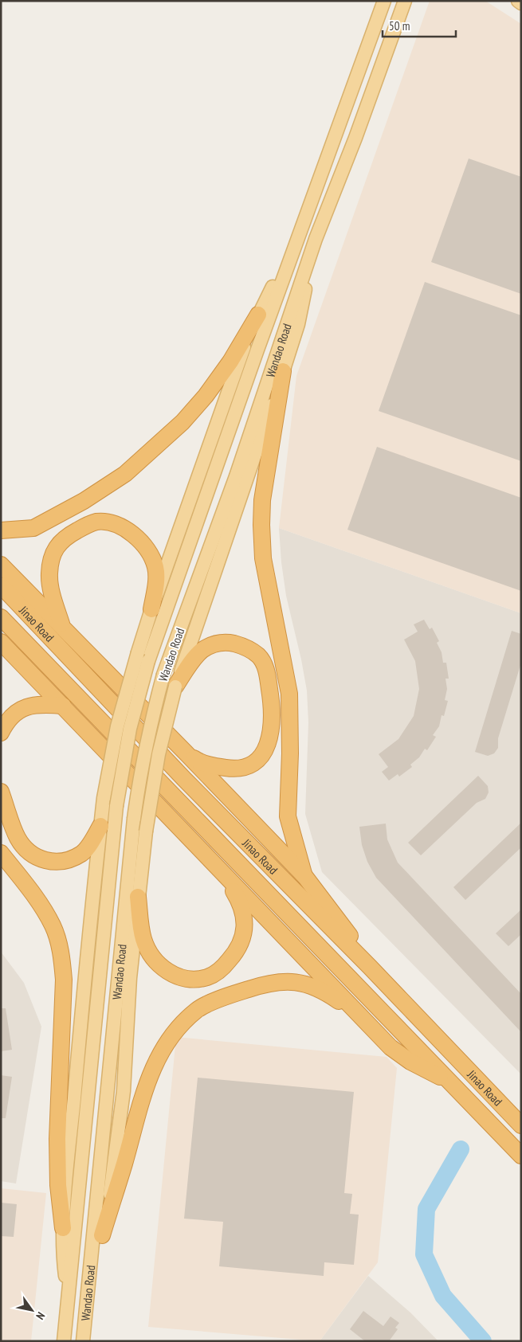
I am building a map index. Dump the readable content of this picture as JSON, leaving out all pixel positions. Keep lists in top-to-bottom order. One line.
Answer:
{"streets":{"highway":["Jinao Road"],"main road":["Wandao Road"]},"scale_bar":"50 m","north":"bottom right"}
